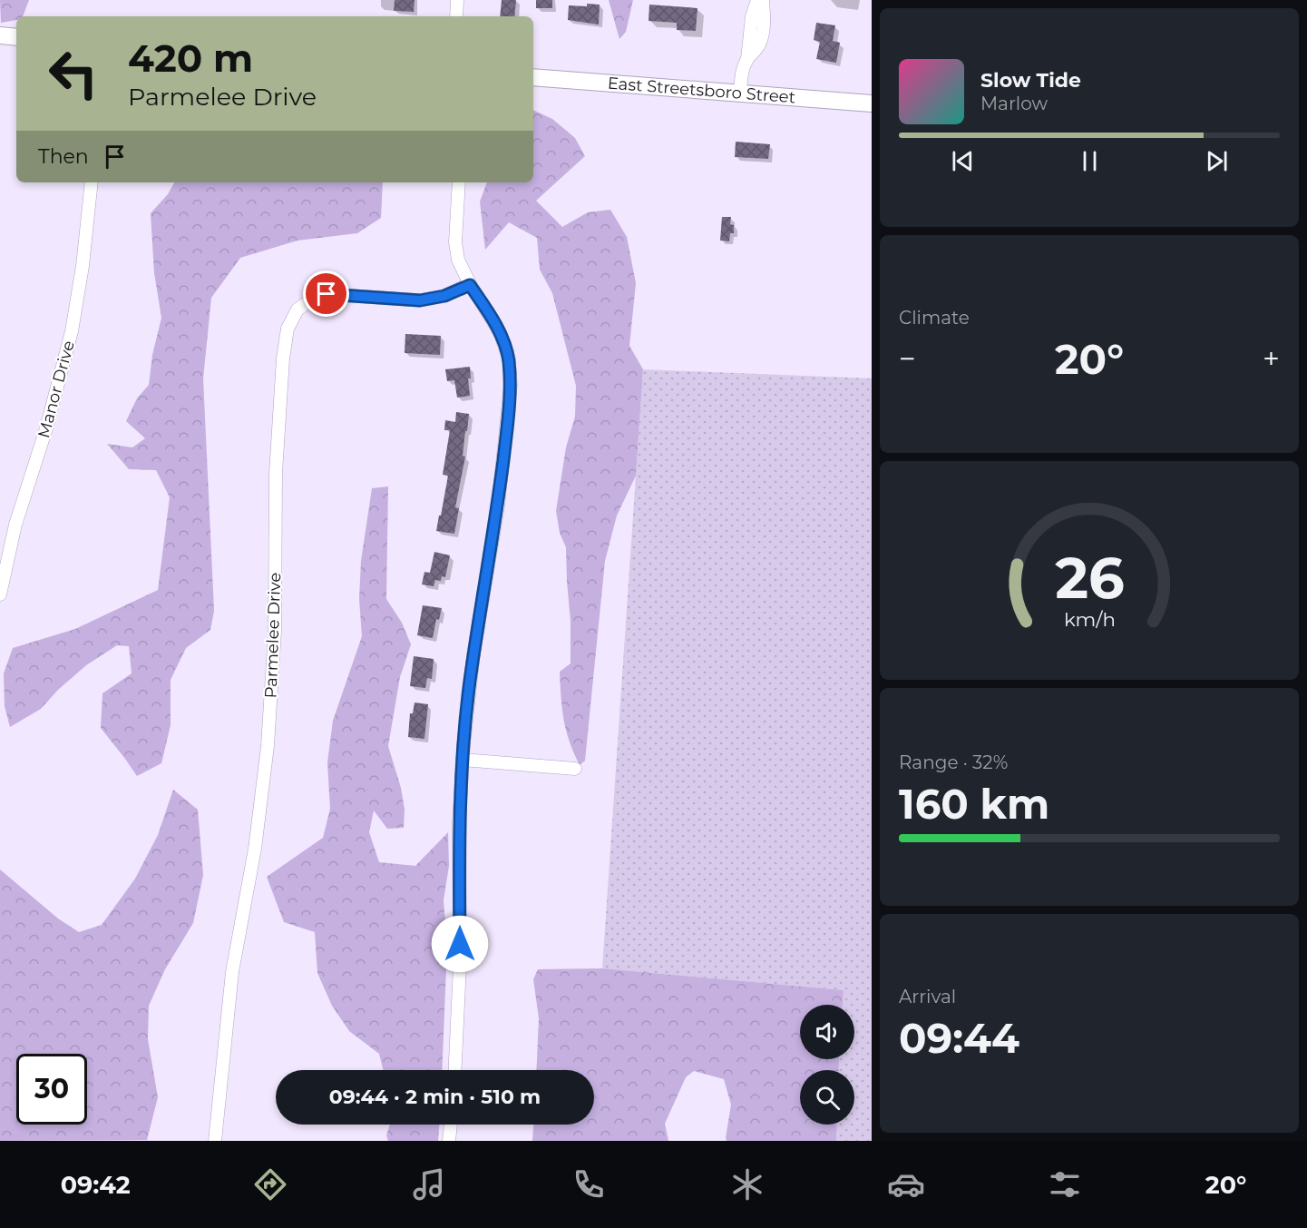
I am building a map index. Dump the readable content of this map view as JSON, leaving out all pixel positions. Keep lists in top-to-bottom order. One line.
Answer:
{"streets":{"main road":["East Streetsboro Street"],"street":["Manor Drive","Parmelee Drive"]},"page":{"turn":["420 m","Parmelee Drive"],"song":["Slow Tide","Marlow"],"then":"Then","tile":["Climate",["Range · 32%","160 km"],["Arrival","09:44"]],"heat":["−","20°","+"],"limit":"30","trip":"09:44 · 2 min · 510 m","tabs":["09:42","20°"],"gauge":["26","km/h"]}}
